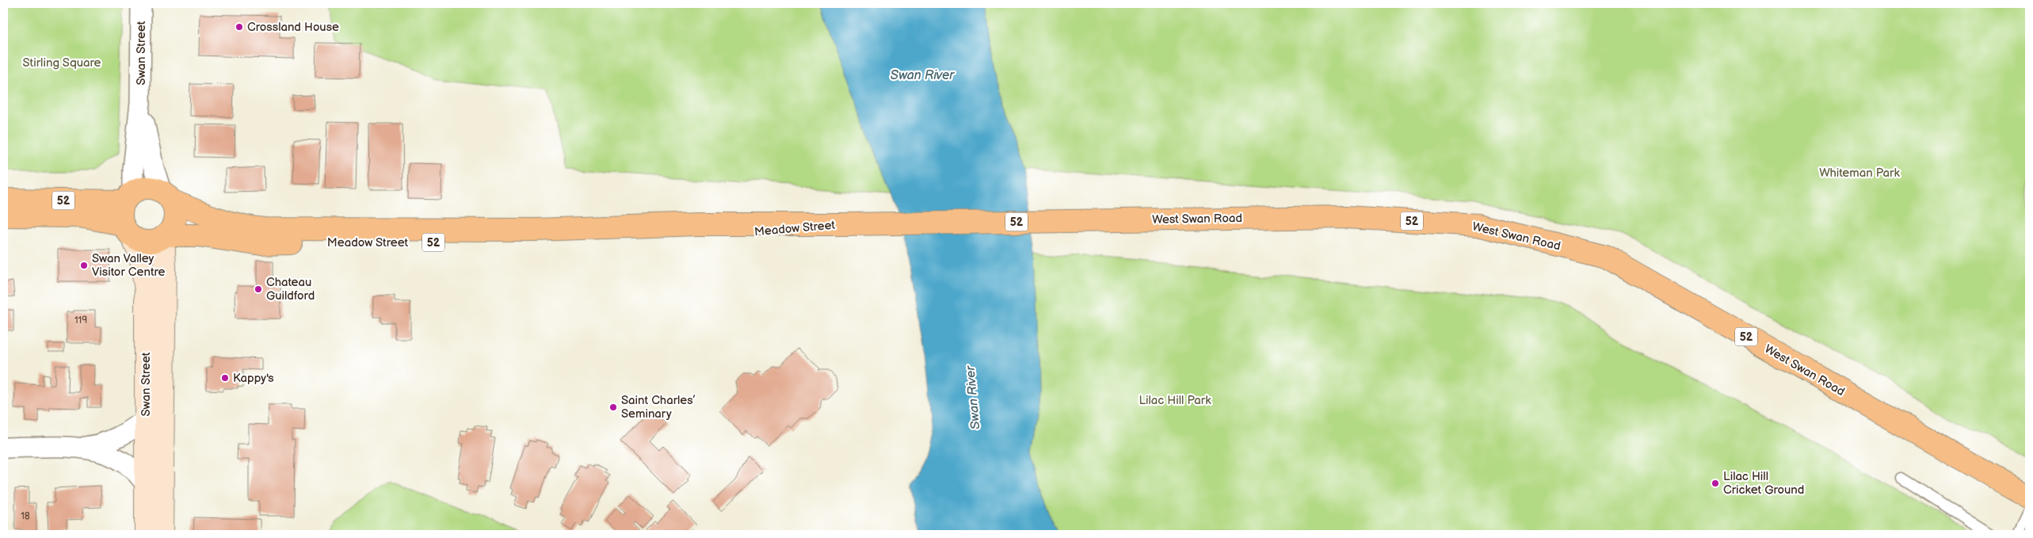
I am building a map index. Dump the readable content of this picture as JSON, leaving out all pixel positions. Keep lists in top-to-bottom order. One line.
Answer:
{"streets":{"main road":["52","West Swan Road","Meadow Street"],"street":["Swan Street"]},"crossings":[["Swan Street","52"],["Swan Street","Meadow Street"],["52","Meadow Street"],["West Swan Road","Meadow Street"]],"water":["Swan River"],"parks":["Stirling Square","Whiteman Park","Lilac Hill Park"],"places":["Crossland House","Swan Valley Visitor Centre","Chateau Guildford","Kappy's","Saint Charles’ Seminary","Lilac Hill Cricket Ground"],"house_numbers":["119","18"]}
